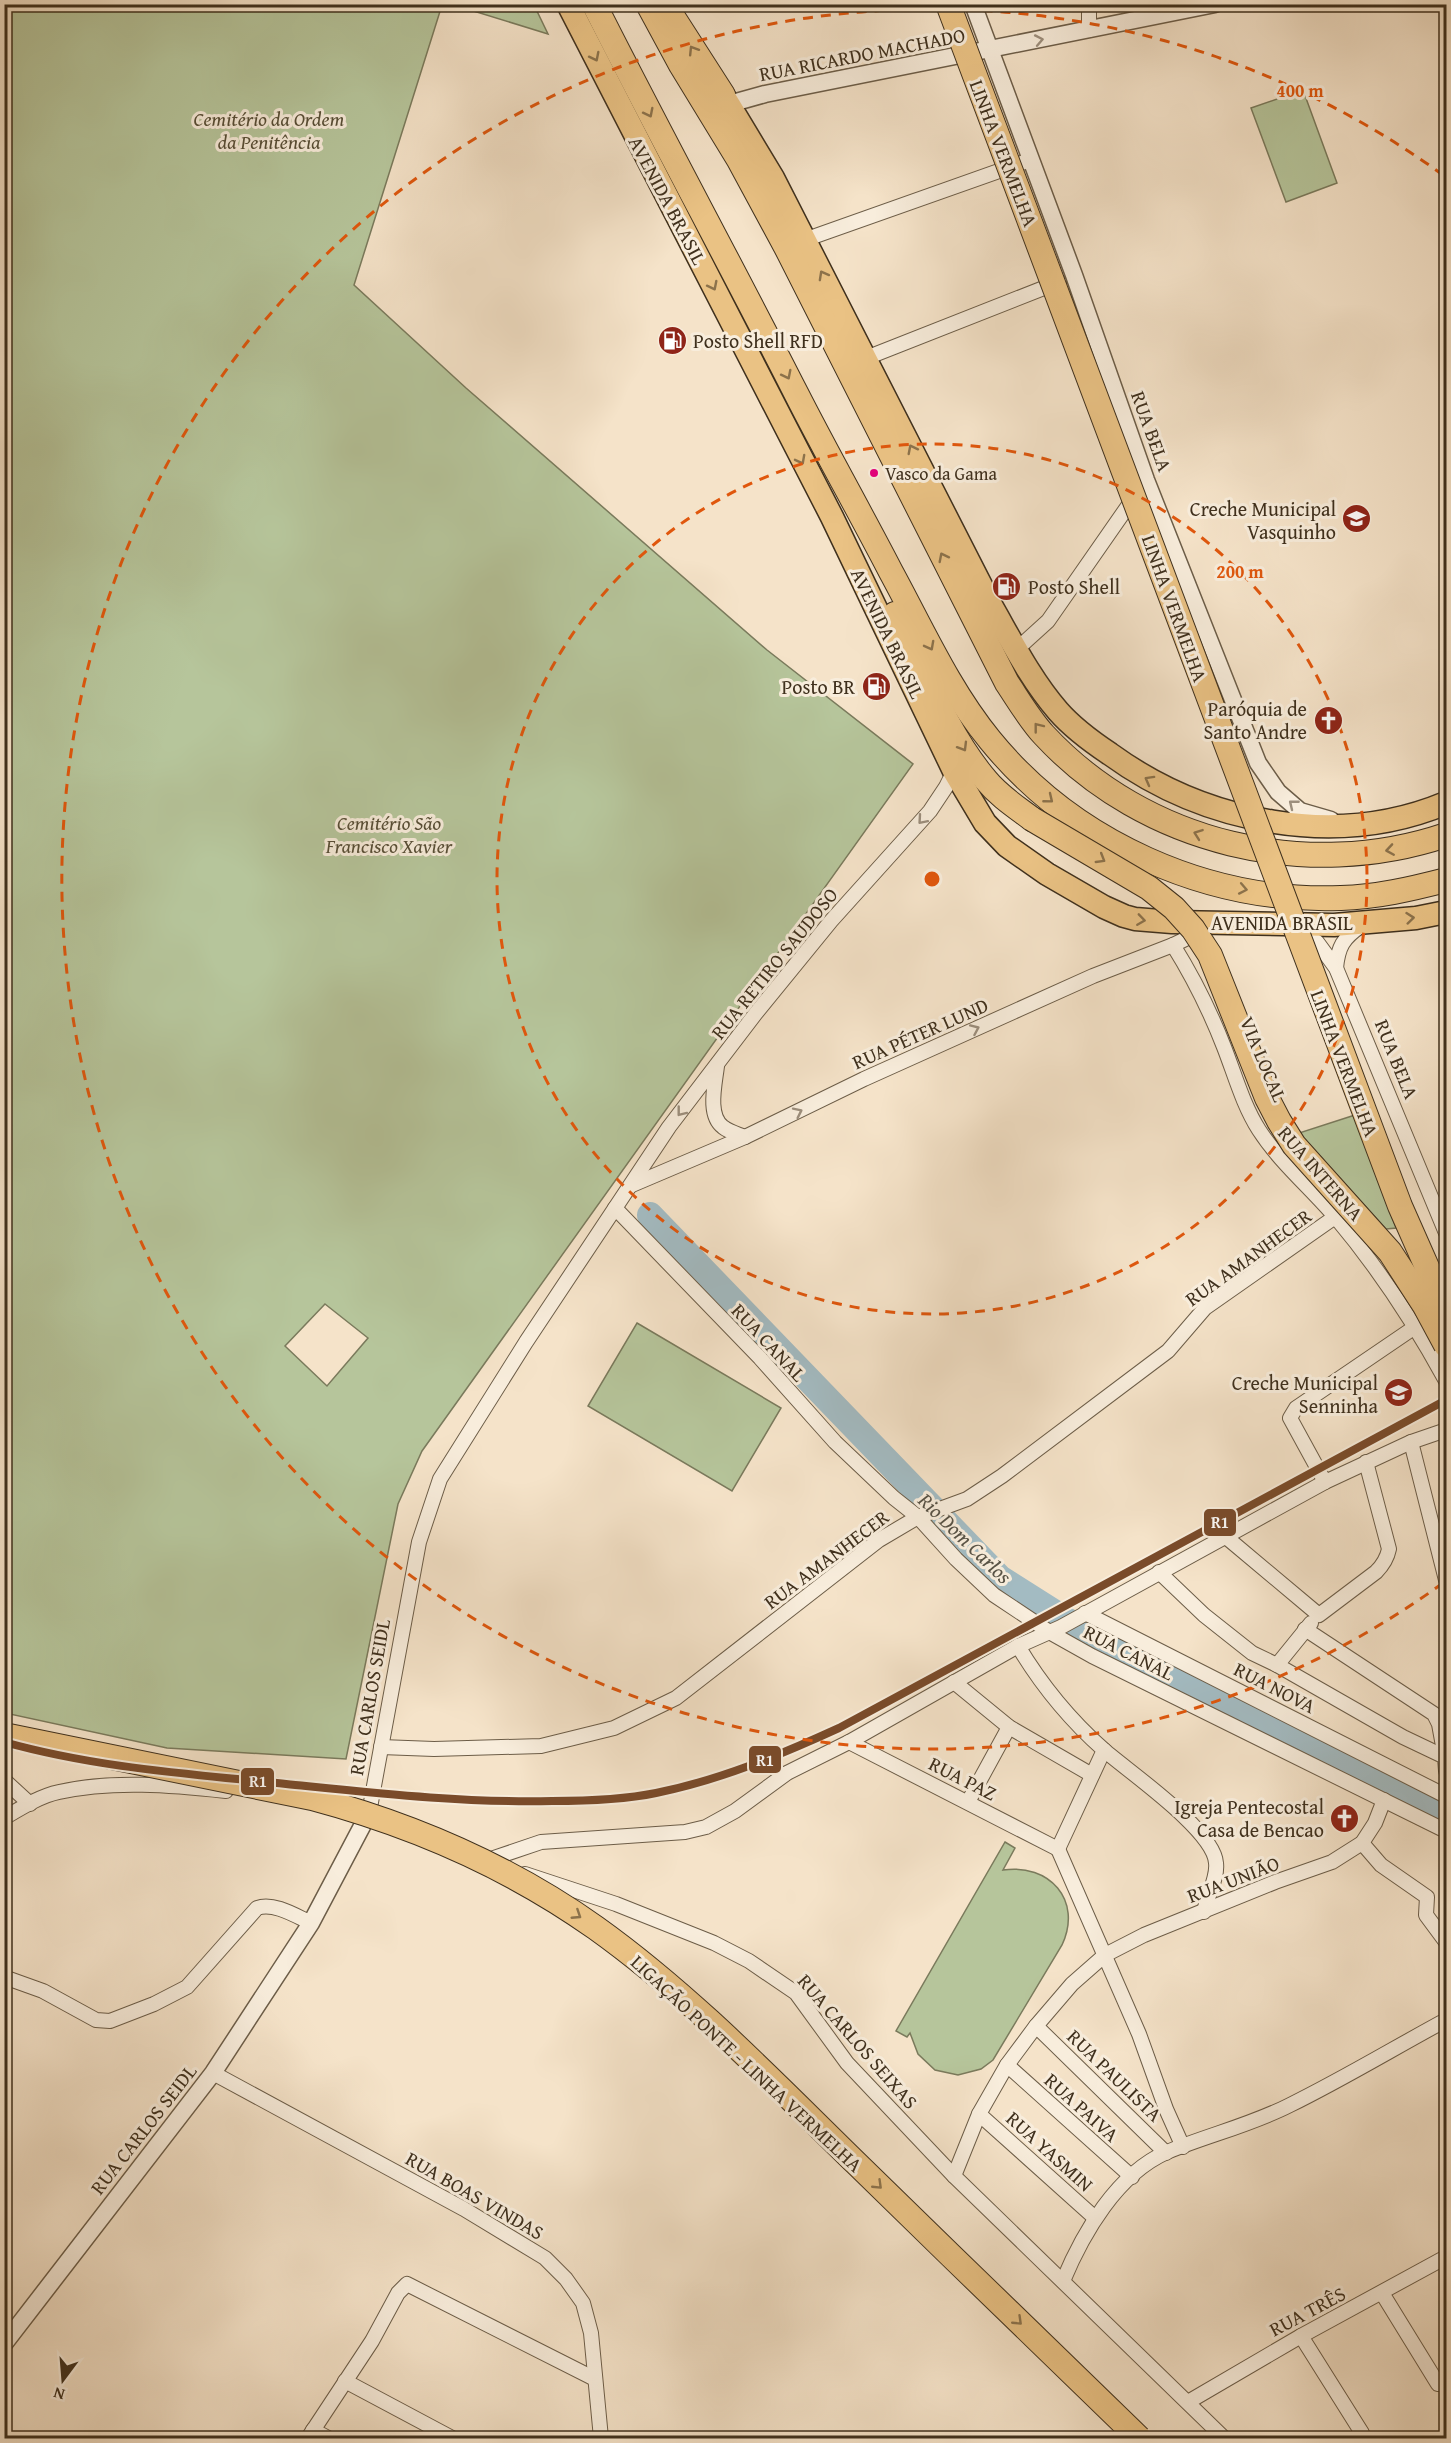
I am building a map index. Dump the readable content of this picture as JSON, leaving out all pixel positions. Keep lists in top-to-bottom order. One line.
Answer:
{"streets":{"highway":["LINHA VERMELHA","AVENIDA BRASIL","LIGAÇÃO PONTE - LINHA VERMELHA"],"street":["RUA RICARDO MACHADO","RUA BELA","RUA RETIRO SAUDOSO","RUA PÉTER LUND","VIA LOCAL","RUA INTERNA","RUA AMANHECER","RUA CANAL","RUA NOVA","RUA CARLOS SEIDL","RUA PAZ","RUA UNIÃO","RUA CARLOS SEIXAS","RUA PAULISTA","RUA PAIVA","RUA YASMIN","RUA BOAS VINDAS","RUA TRÊS"]},"crossings":[["RUA RICARDO MACHADO","RUA BELA"],["AVENIDA BRASIL","RUA BELA"],["AVENIDA BRASIL","RUA RETIRO SAUDOSO"],["AVENIDA BRASIL","RUA PÉTER LUND"],["RUA RETIRO SAUDOSO","RUA PÉTER LUND"],["RUA RETIRO SAUDOSO","RUA CARLOS SEIDL"],["RUA PÉTER LUND","VIA LOCAL"],["RUA PÉTER LUND","RUA INTERNA"],["RUA PÉTER LUND","RUA CARLOS SEIDL"],["RUA INTERNA","RUA AMANHECER"],["RUA AMANHECER","RUA CANAL"],["RUA AMANHECER","RUA CARLOS SEIDL"],["RUA CANAL","RUA CARLOS SEIDL"],["RUA CANAL","RUA UNIÃO"],["RUA CARLOS SEIDL","RUA CARLOS SEIXAS"],["RUA CARLOS SEIDL","RUA BOAS VINDAS"],["RUA UNIÃO","RUA CARLOS SEIXAS"],["RUA UNIÃO","RUA PAULISTA"],["RUA UNIÃO","RUA PAIVA"],["RUA UNIÃO","RUA YASMIN"],["RUA CARLOS SEIXAS","RUA TRÊS"]],"one_way":["RUA RETIRO SAUDOSO","RUA PÉTER LUND","LIGAÇÃO PONTE - LINHA VERMELHA"],"water":["Rio Dom Carlos"],"parks":["Cemitério da Ordem da Penitência","Cemitério São Francisco Xavier"],"places":{"fuel station":["Posto Shell RFD","Posto Shell","Posto BR"],"other":["Vasco da Gama"],"school or university":["Creche Municipal Vasquinho","Creche Municipal Senninha"],"church":["Paróquia de Santo Andre","Igreja Pentecostal Casa de Bencao"]},"lines":["transit line R1"],"north":"bottom","rings":["400 m","200 m"]}
